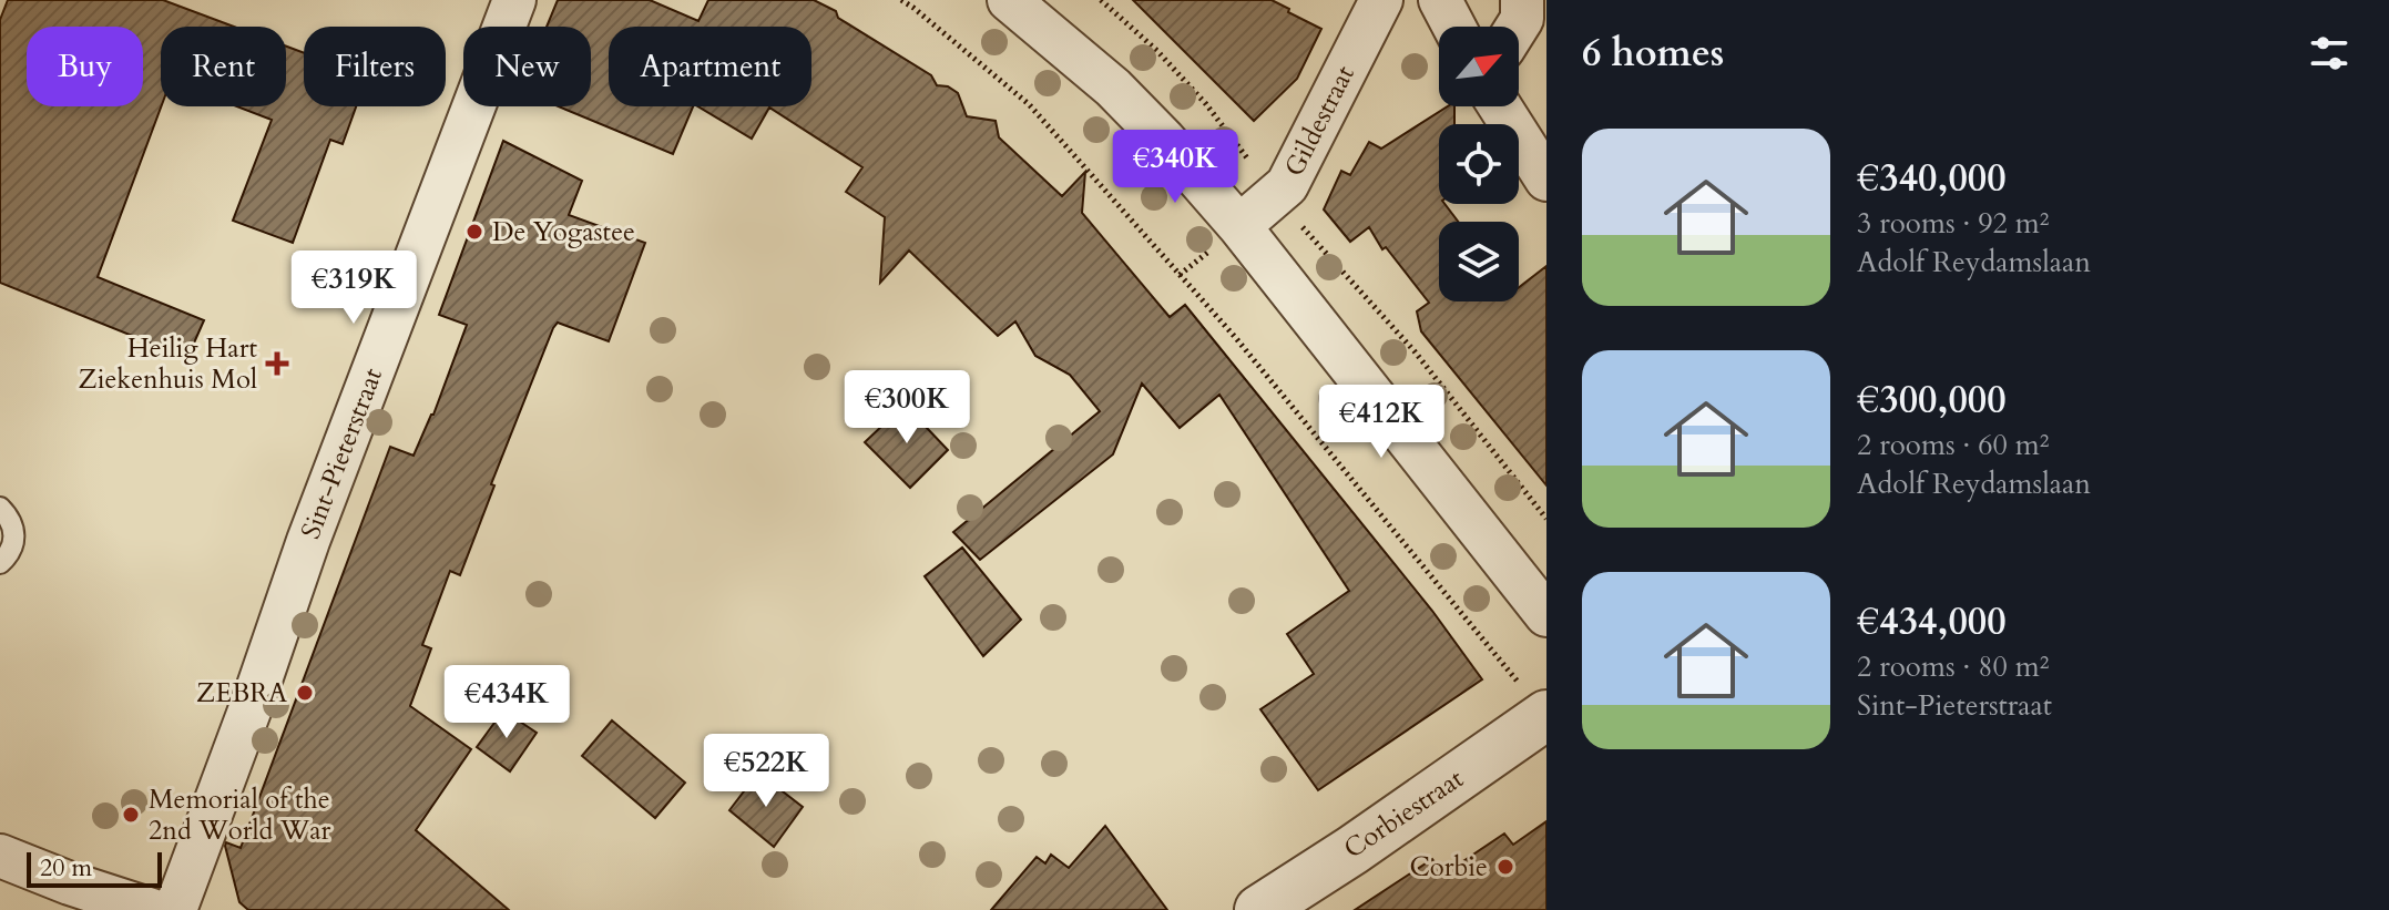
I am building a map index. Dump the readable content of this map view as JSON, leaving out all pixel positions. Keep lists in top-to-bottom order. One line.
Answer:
{"streets":{"street":["Gildestraat","Sint-Pieterstraat","Corbiestraat"]},"places":{"other":["De Yogastee","ZEBRA","Memorial of the 2nd World War","Corbie"],"health":["Heilig Hart Ziekenhuis Mol"]},"scale_bar":"20 m","north":"top right","page":{"heading":"6 homes","chip":["Buy","Rent","Filters","New","Apartment"],"list":[{"name":"€340,000","note":"3 rooms · 92 m² · Adolf Reydamslaan"},{"name":"€300,000","note":"2 rooms · 60 m² · Adolf Reydamslaan"},{"name":"€434,000","note":"2 rooms · 80 m² · Sint-Pieterstraat"}],"price":["€340K","€319K","€300K","€412K","€434K","€522K"],"scale":"20 m"}}
